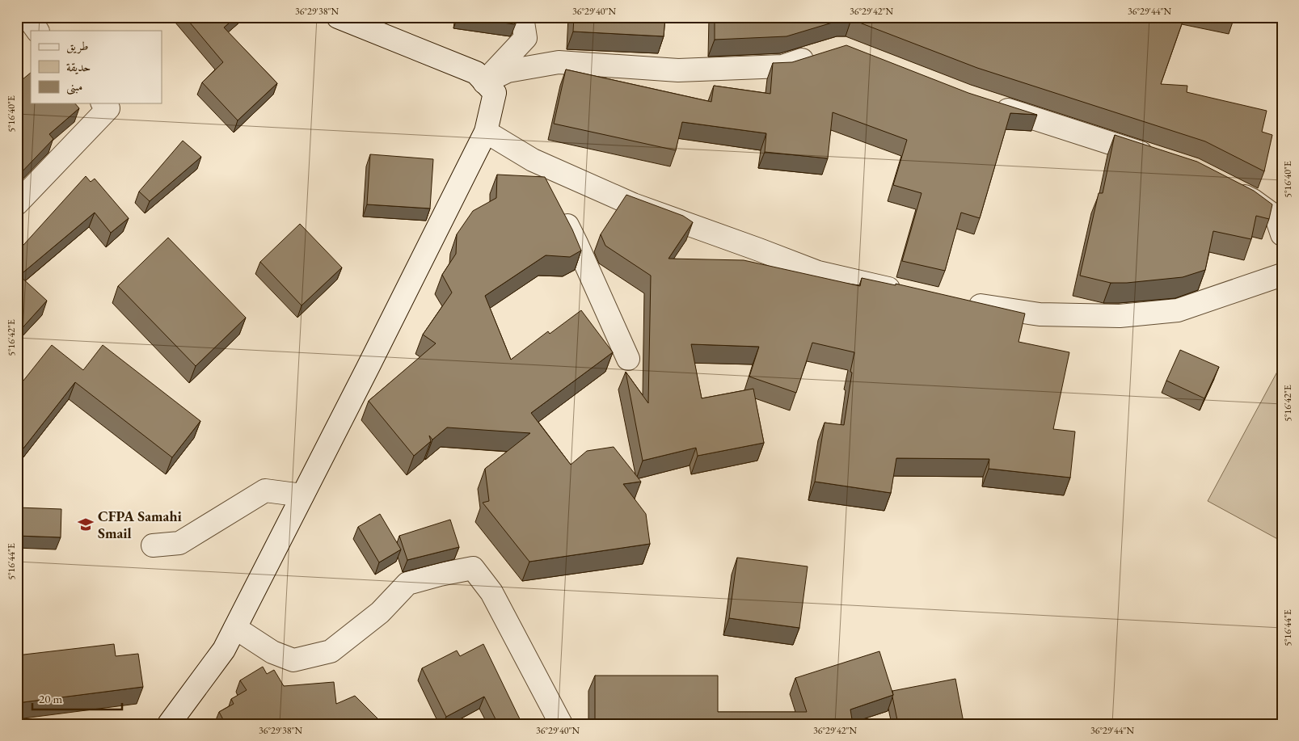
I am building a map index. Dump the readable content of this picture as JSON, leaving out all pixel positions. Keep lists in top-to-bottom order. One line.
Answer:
{"places":{"school or university":["CFPA Samahi Smail"]},"legend":["طريق","حديقة","مبنى"],"scale_bar":"20 m","coordinates":["36°29'38\"N","36°29'40\"N","36°29'42\"N","36°29'44\"N","5°16'40\"E","5°16'42\"E","5°16'44\"E"]}
